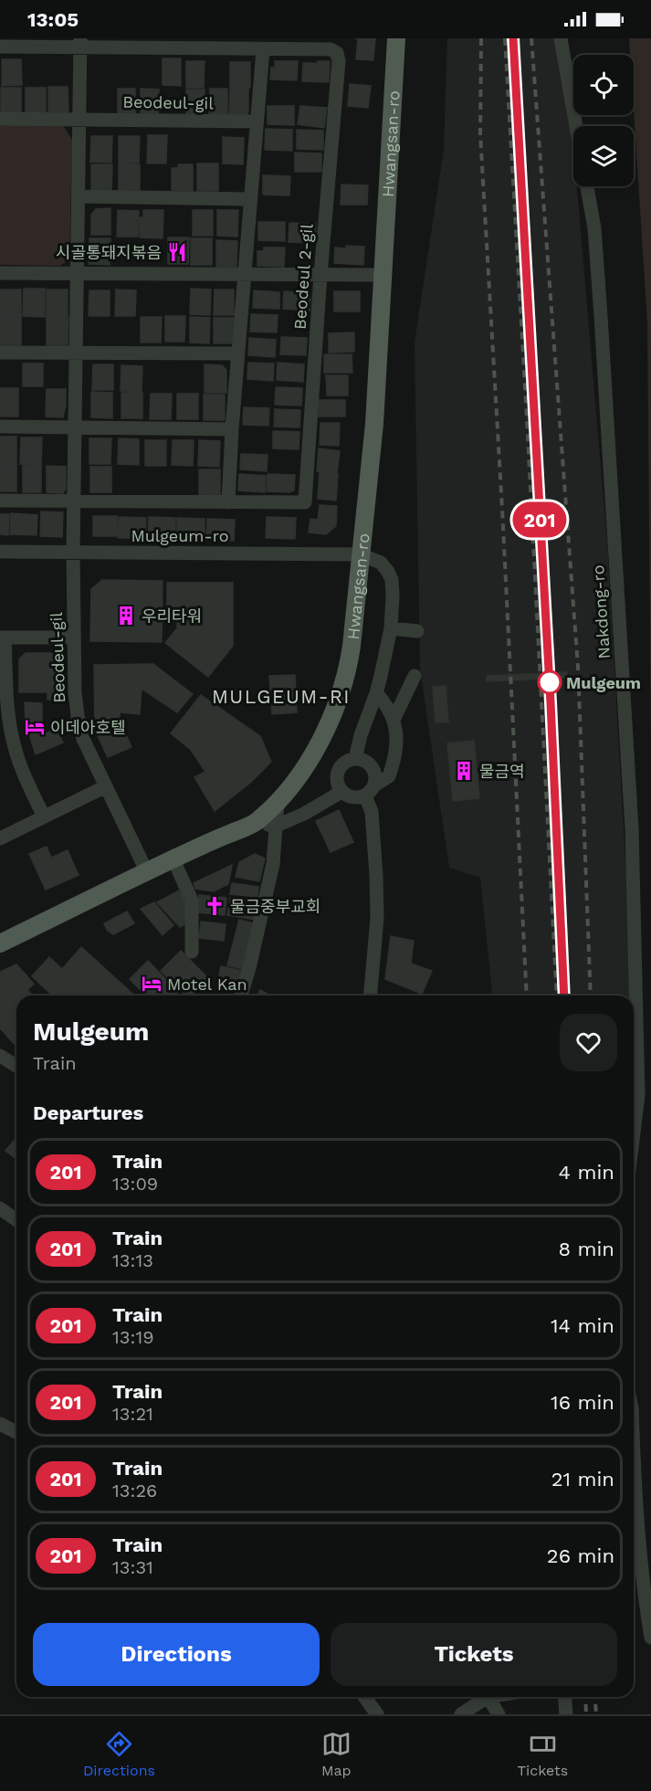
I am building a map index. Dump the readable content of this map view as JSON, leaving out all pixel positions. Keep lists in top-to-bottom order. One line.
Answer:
{"streets":{"main road":["Hwangsan-ro"],"street":["Beodeul-gil","Beodeul 2-gil","Mulgeum-ro","Nakdong-ro"]},"crossings":[["Beodeul-gil","Hwangsan-ro"],["Beodeul-gil","Beodeul 2-gil"],["Beodeul-gil","Mulgeum-ro"],["Hwangsan-ro","Mulgeum-ro"]],"districts":["MULGEUM-RI"],"places":{"restaurant":["시골통돼지볶음"],"building":["우리타워","물금역"],"other":["Mulgeum"],"hotel":["이데아호텔","Motel Kan"],"church":["물금중부교회"]},"page":{"status":"13:05","on_map":"201","heading":[["Mulgeum","Train"],"Departures"],"list":[{"mark":"201","name":"Train","note":"13:09","value":"4 min"},{"mark":"201","name":"Train","note":"13:13","value":"8 min"},{"mark":"201","name":"Train","note":"13:19","value":"14 min"},{"mark":"201","name":"Train","note":"13:21","value":"16 min"},{"mark":"201","name":"Train","note":"13:26","value":"21 min"},{"mark":"201","name":"Train","note":"13:31","value":"26 min"}],"buttons":["Directions","Tickets"],"tabs":["Directions","Map","Tickets"]}}
